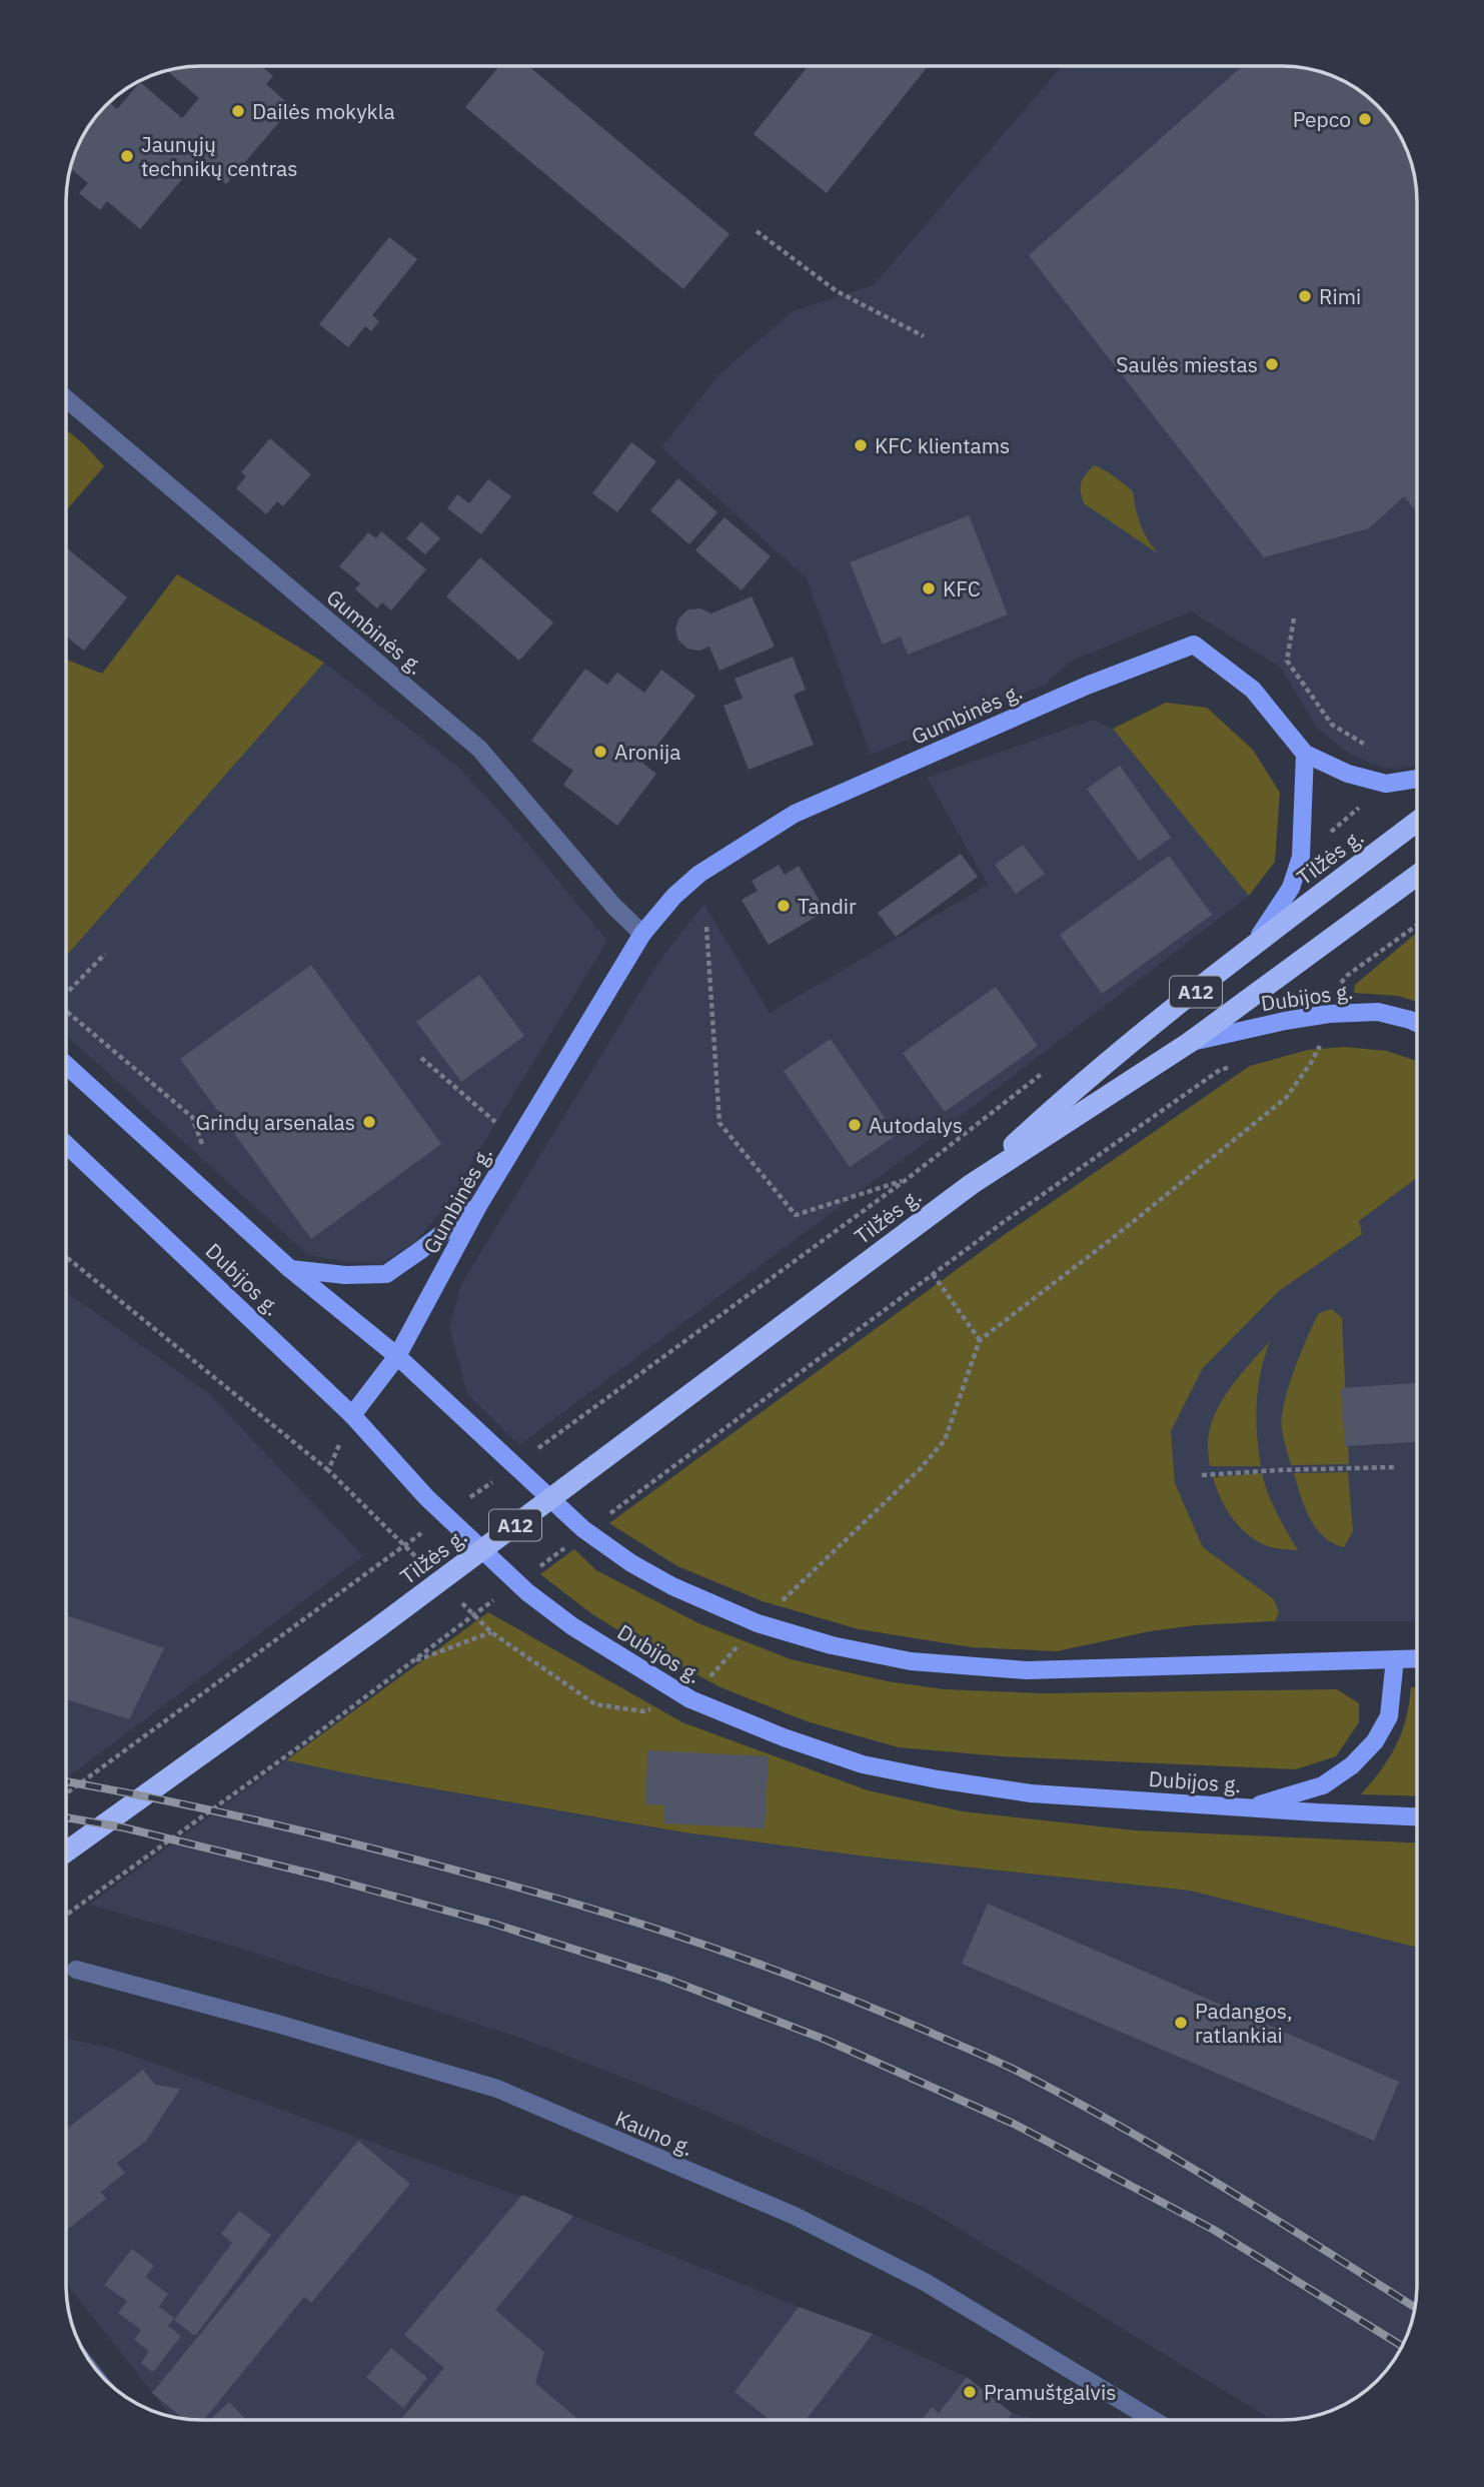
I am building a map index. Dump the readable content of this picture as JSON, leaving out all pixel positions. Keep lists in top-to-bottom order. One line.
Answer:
{"streets":{"highway":["Tilžės g.","A12"],"main road":["Gumbinės g.","Dubijos g."],"street":["Kauno g."]},"crossings":[["Gumbinės g.","Dubijos g."],["Tilžės g.","Dubijos g."]],"places":["Dailės mokykla","Pepco","Jaunųjų technikų centras","Rimi","Saulės miestas","KFC klientams","KFC","Aronija","Tandir","Grindų arsenalas","Autodalys","Padangos, ratlankiai","Pramuštgalvis"]}
